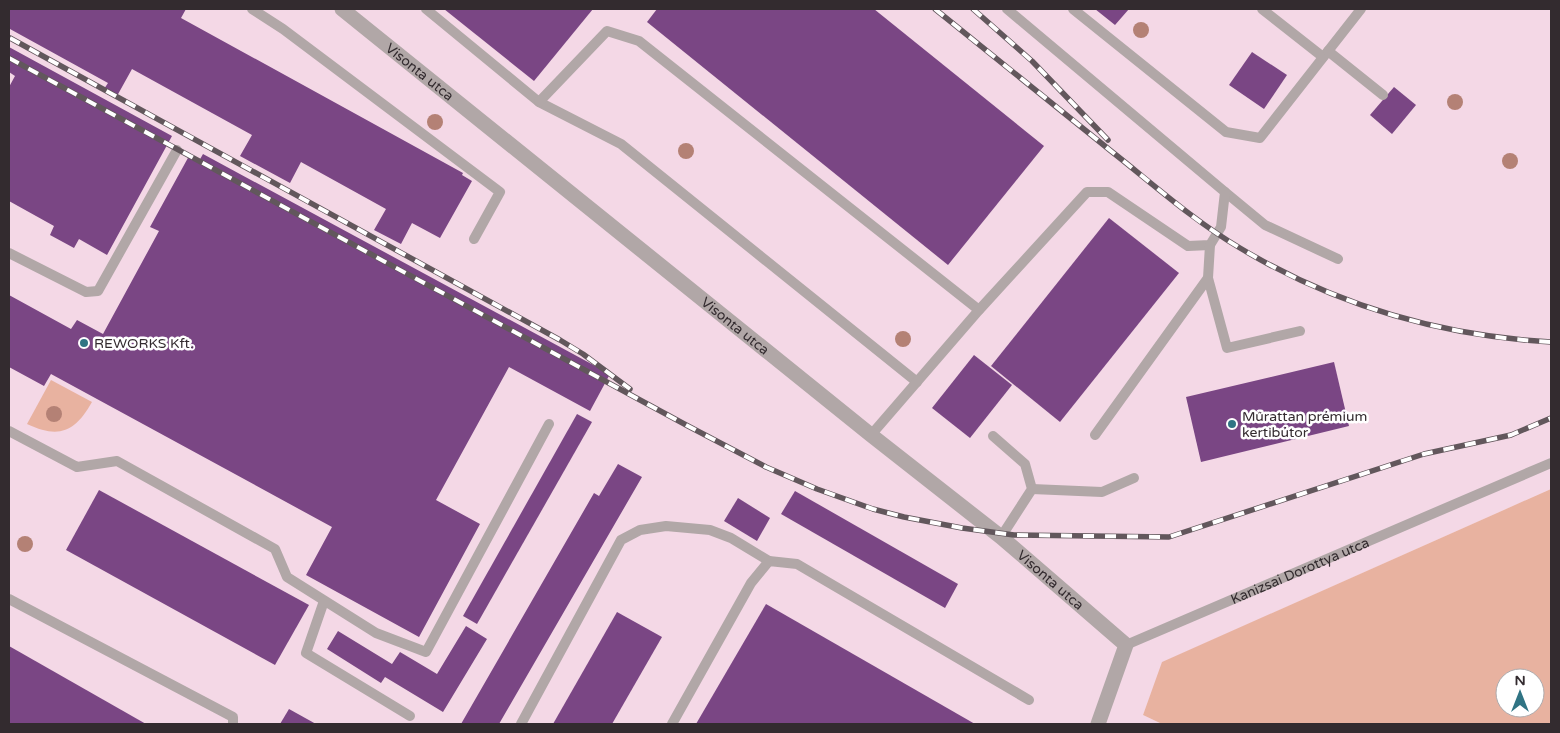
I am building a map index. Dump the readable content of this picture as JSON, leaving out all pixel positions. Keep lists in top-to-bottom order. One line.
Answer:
{"streets":{"street":["Visonta utca"],"lane":["Kanizsai Dorottya utca"]},"crossings":[["Visonta utca","Kanizsai Dorottya utca"]],"places":["REWORKS Kft.","Műrattan prémium kertibútor"],"north":"top"}
